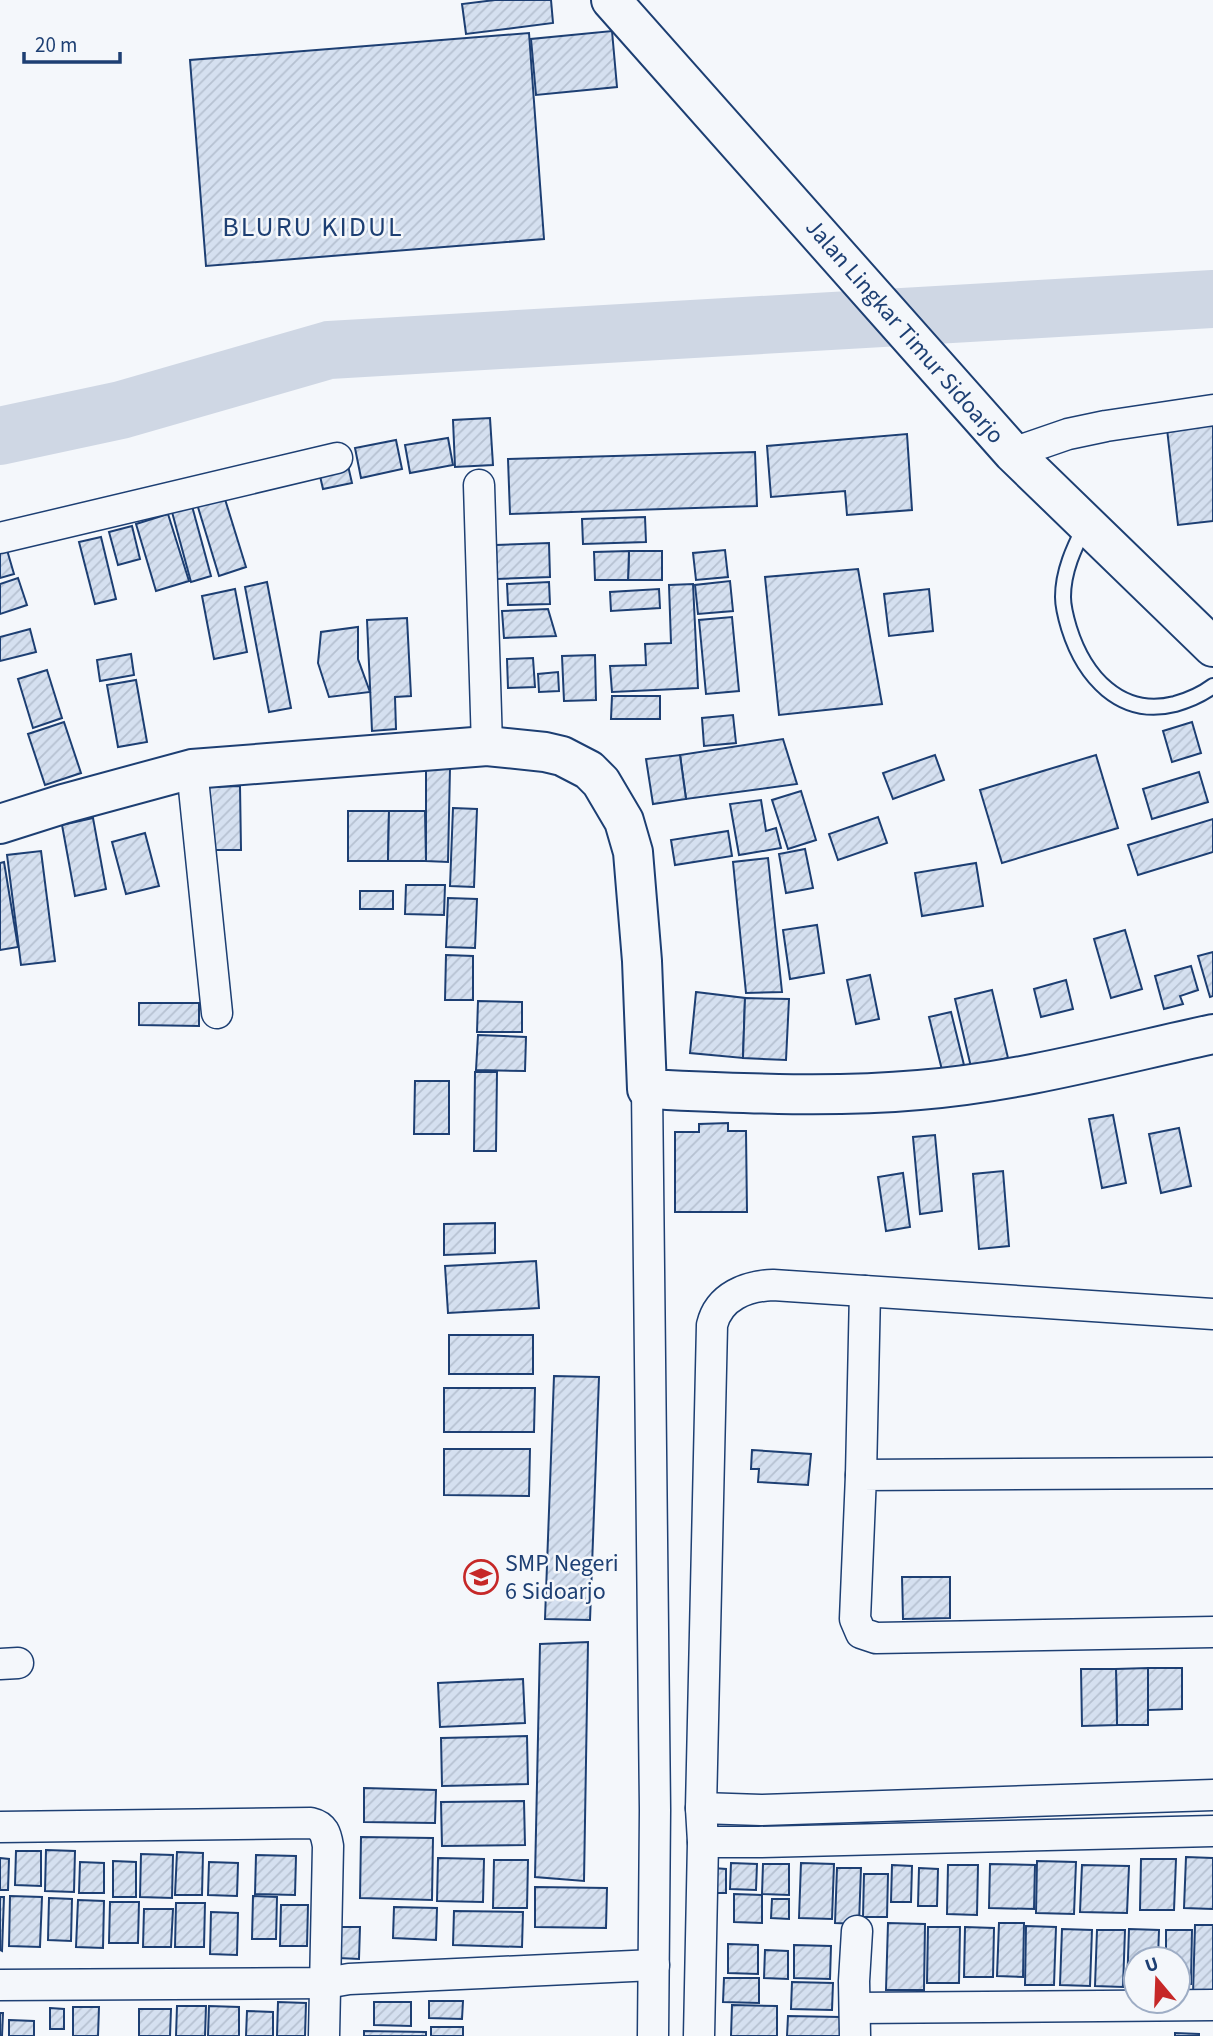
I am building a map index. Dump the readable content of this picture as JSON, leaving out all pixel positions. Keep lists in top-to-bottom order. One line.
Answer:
{"streets":{"street":["Jalan Lingkar Timur Sidoarjo"]},"districts":["BLURU KIDUL"],"places":{"school or university":["SMP Negeri 6 Sidoarjo"]},"scale_bar":"20 m","north":"top"}
